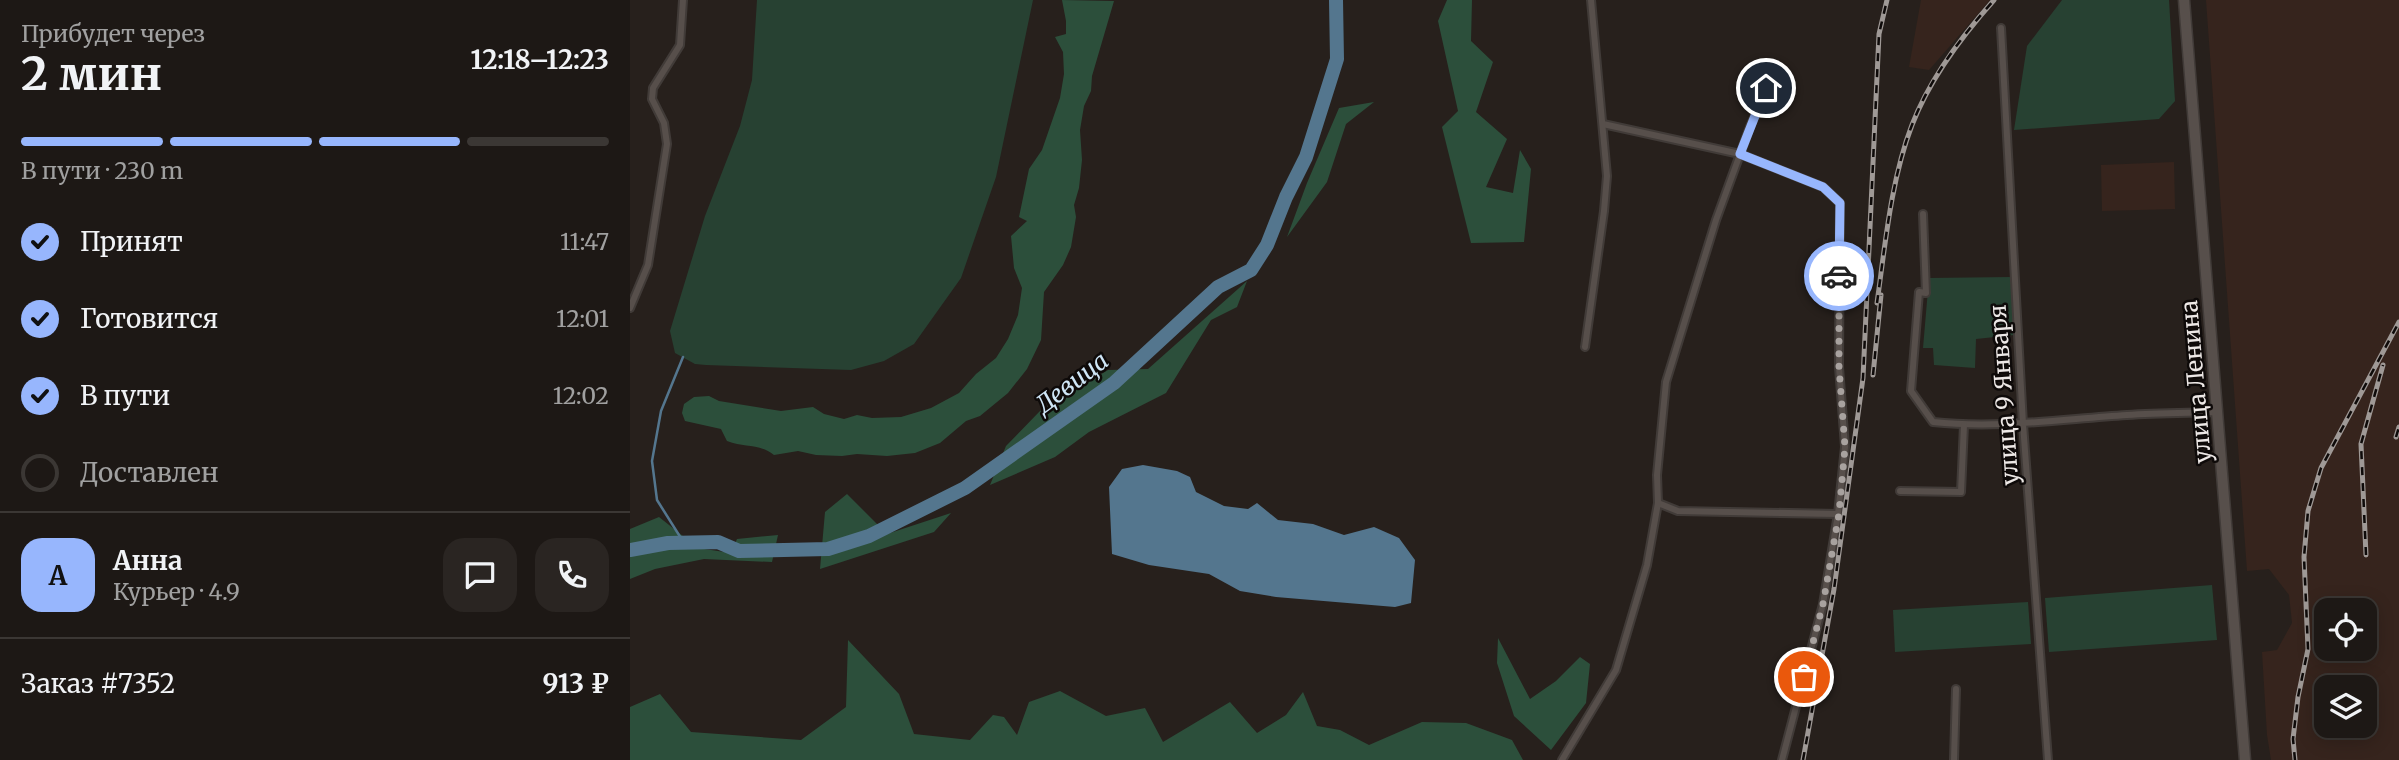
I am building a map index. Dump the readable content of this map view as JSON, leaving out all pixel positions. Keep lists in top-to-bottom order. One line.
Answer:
{"streets":{"street":["улица Ленина","улица 9 Января"]},"water":["Девица"],"page":{"heading":["2 мин","Прибудет через","12:18–12:23"],"panel":["Анна","Курьер · 4.9","Заказ #7352","913 ₽"],"bar":"В пути · 230 m","list":[["Принят","11:47"],["Готовится","12:01"],["В пути","12:02"],"Доставлен"],"round":"А"}}
